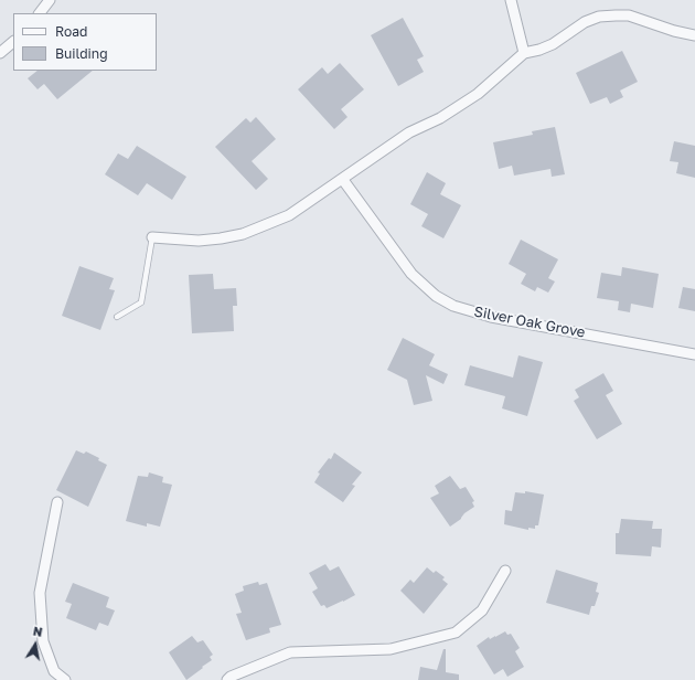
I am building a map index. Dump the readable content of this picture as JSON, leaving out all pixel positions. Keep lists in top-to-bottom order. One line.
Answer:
{"streets":{"street":["Silver Oak Grove"]},"legend":["Road","Building"],"north":"top"}
